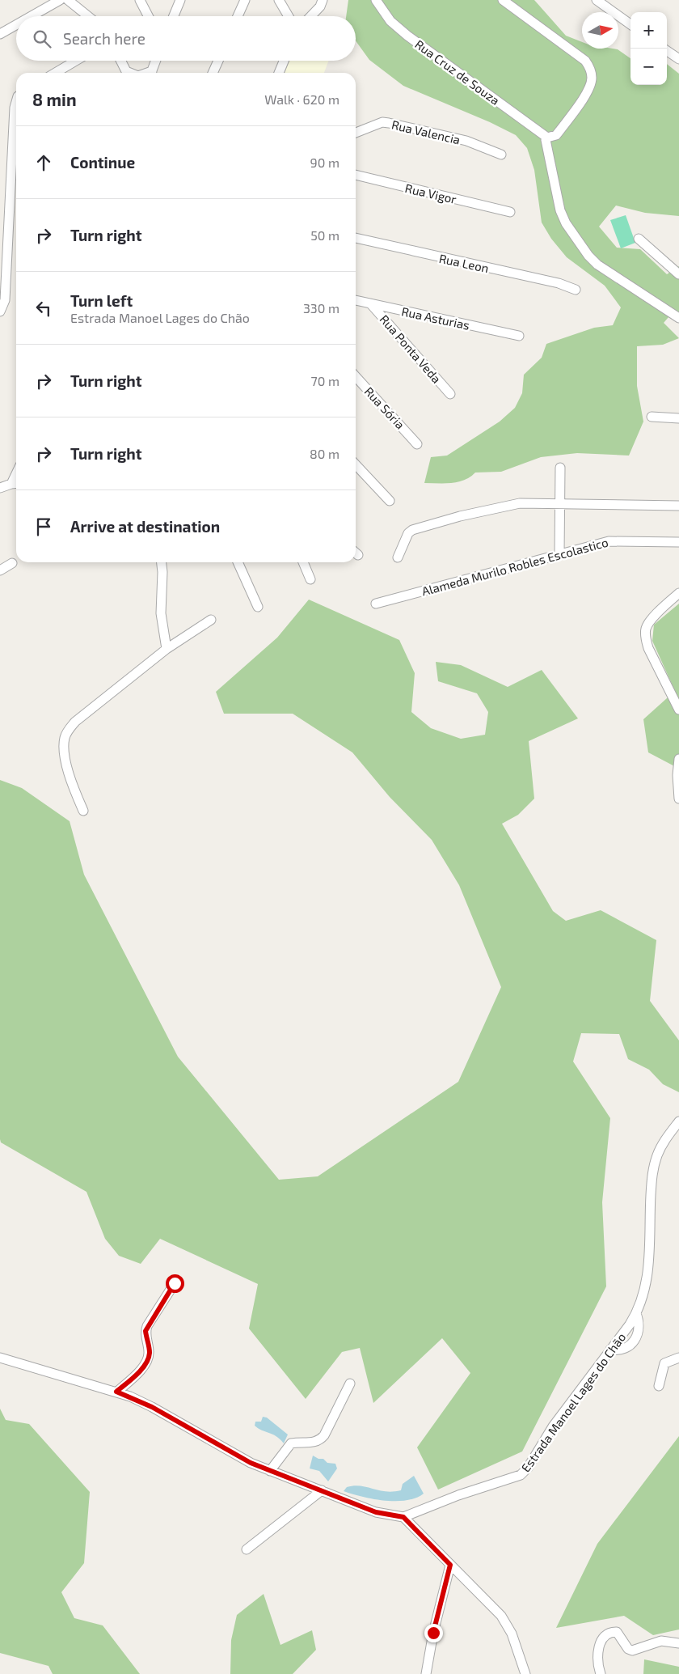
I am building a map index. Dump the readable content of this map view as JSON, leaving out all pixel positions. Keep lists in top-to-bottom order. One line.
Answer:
{"streets":{"street":["Rua Cruz de Souza","Rua Valencia","Rua Vigor","Rua Leon","Rua Asturias","Rua Ponta Veda","Rua Sória","Alameda Murilo Robles Escolastico","Estrada Manoel Lages do Chão"]},"crossings":[["Rua Asturias","Rua Ponta Veda"]],"north":"right","page":{"map_buttons":["+","−"],"search":"Search here","heading":["8 min","Walk · 620 m"],"list":[["Continue","90 m"],["Turn right","50 m"],["Turn left","Estrada Manoel Lages do Chão","330 m"],["Turn right","70 m"],["Turn right","80 m"],"Arrive at destination"]}}
